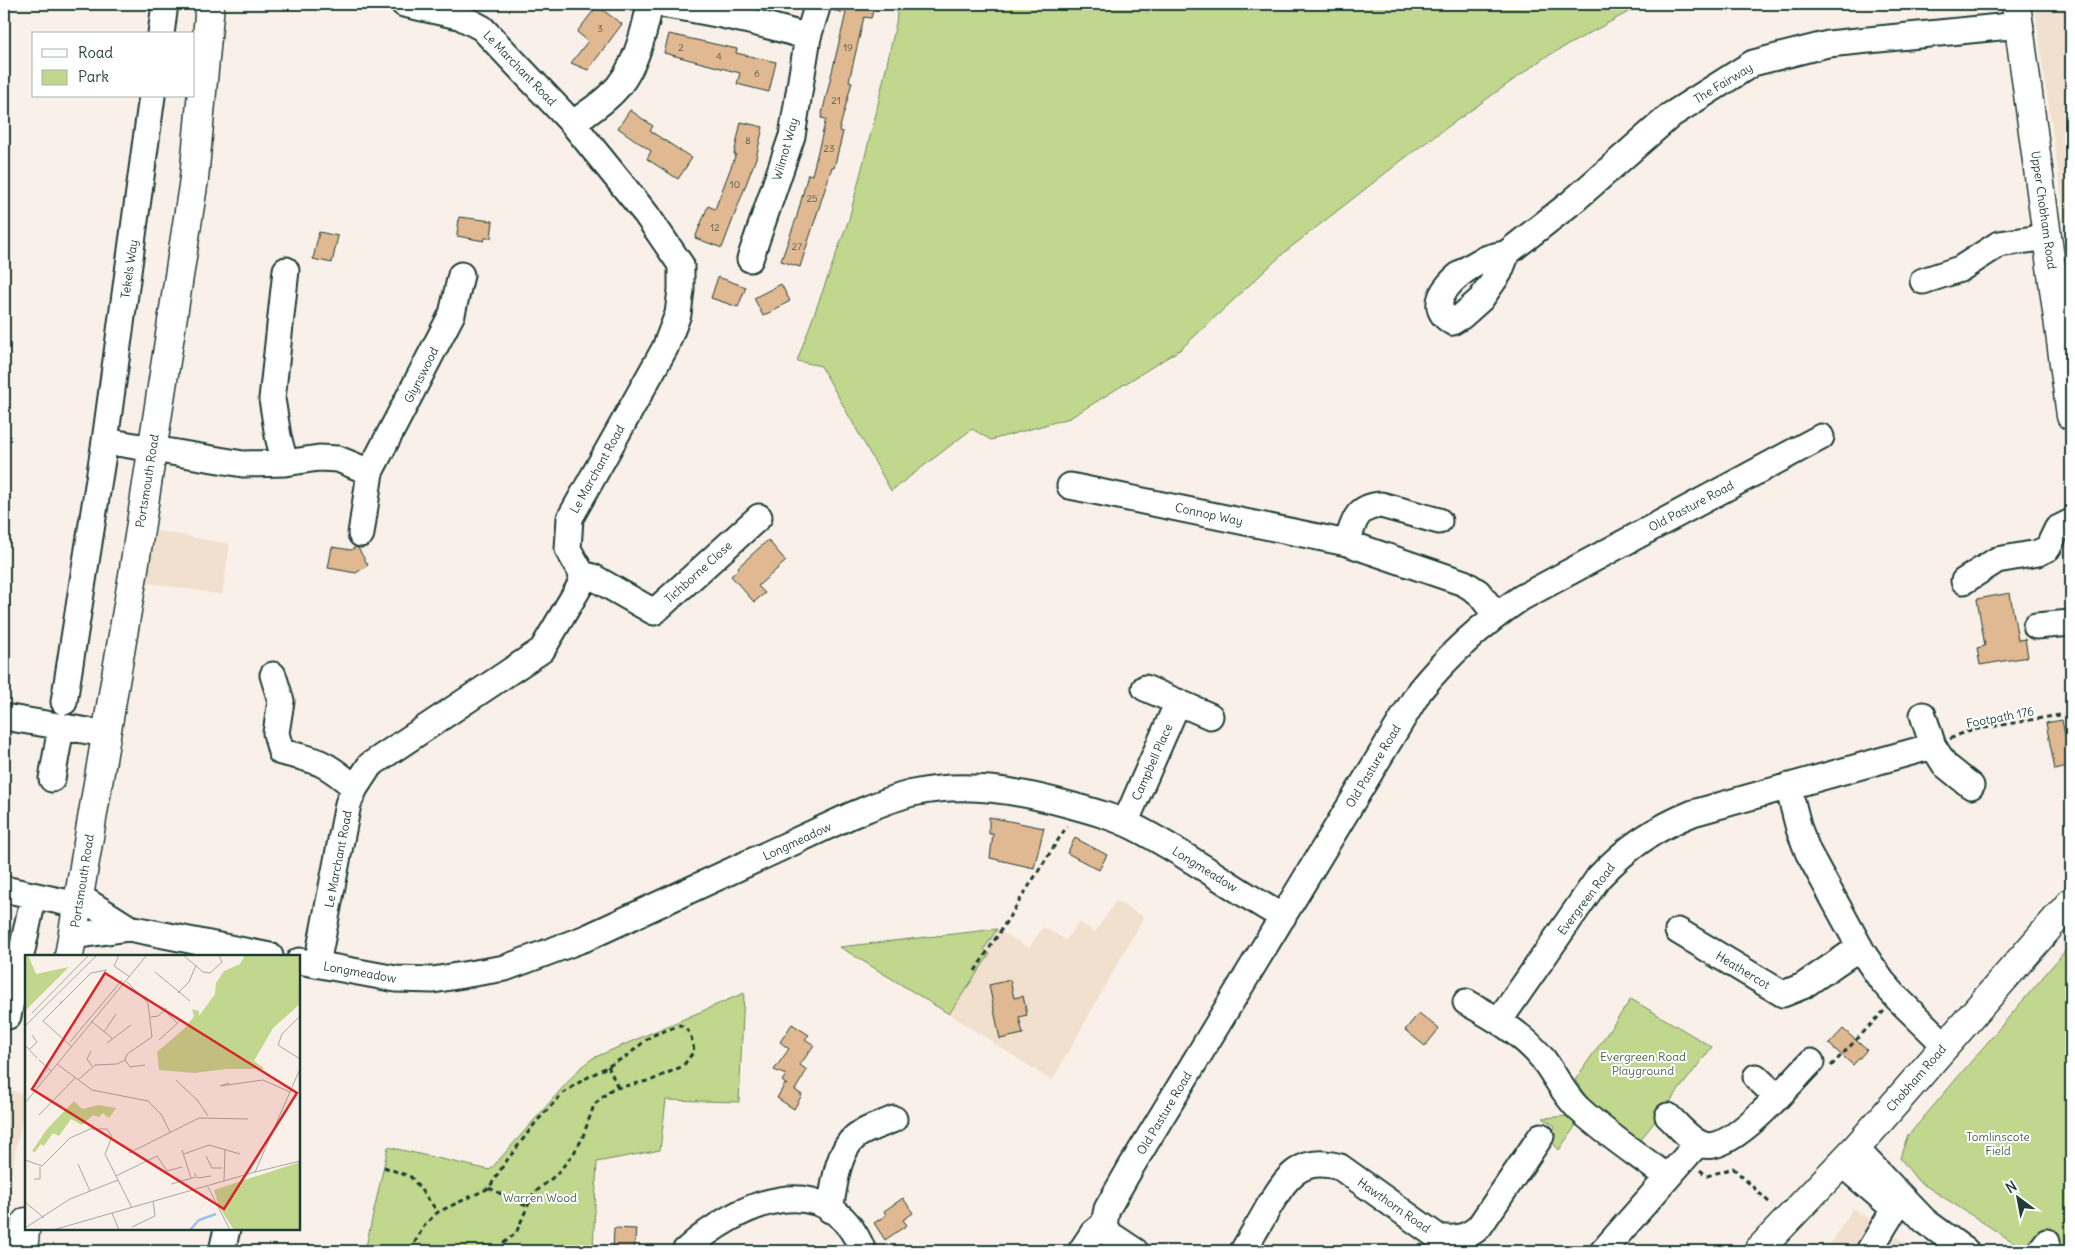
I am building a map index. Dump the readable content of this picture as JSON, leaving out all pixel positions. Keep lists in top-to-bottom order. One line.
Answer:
{"streets":{"main road":["Upper Chobham Road","Portsmouth Road","Chobham Road"],"street":["Le Marchant Road","The Fairway","Wilmot Way","Tekels Way","Glynswood","Old Pasture Road","Connop Way","Tichborne Close","Campbell Place","Longmeadow","Evergreen Road","Heathercot","Hawthorn Road"],"path":["Footpath 176"]},"crossings":[["Le Marchant Road","Tichborne Close"],["Le Marchant Road","Longmeadow"],["The Fairway","Upper Chobham Road"],["Old Pasture Road","Connop Way"],["Old Pasture Road","Longmeadow"],["Footpath 176","Evergreen Road"],["Campbell Place","Longmeadow"]],"parks":["Evergreen Road Playground","Tomlinscote Field","Warren Wood"],"house_numbers":["3","2","19","4","6","21","8","23","10","25","12","27"],"legend":["Road","Park"],"north":"top left"}
